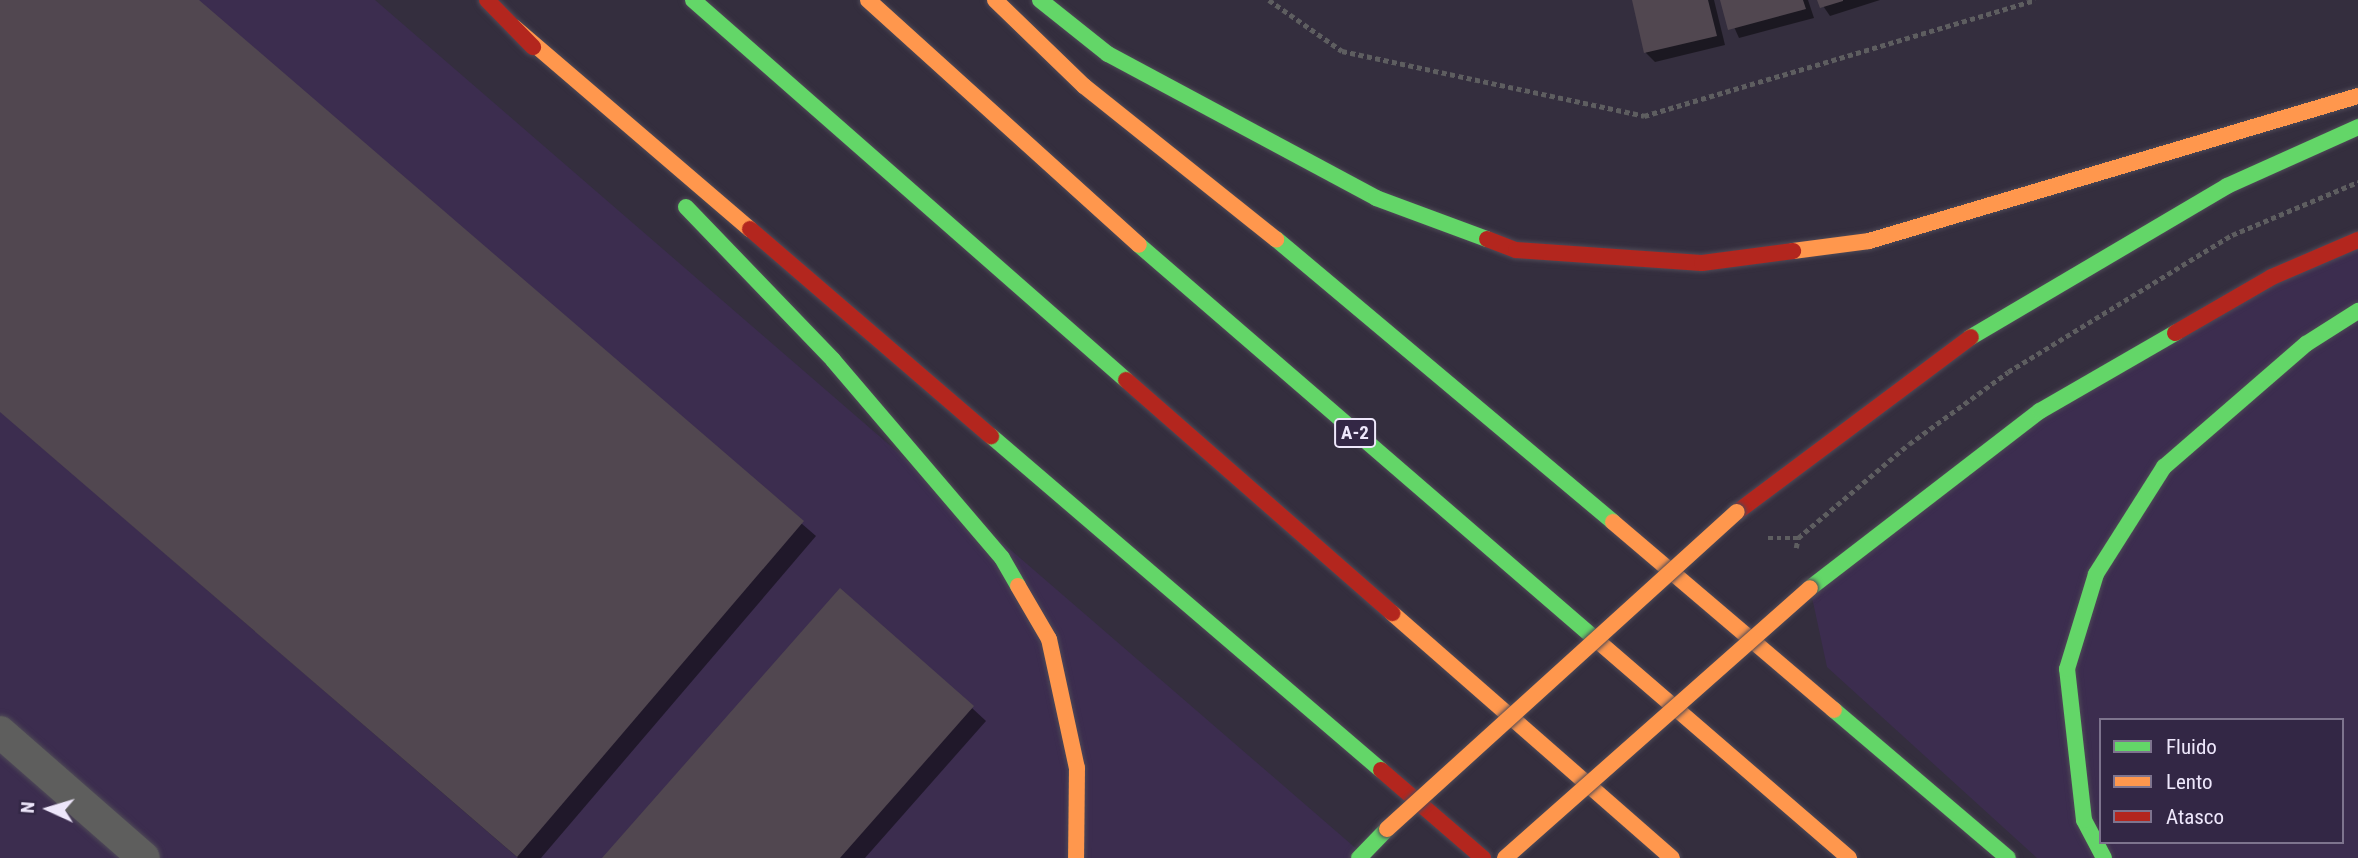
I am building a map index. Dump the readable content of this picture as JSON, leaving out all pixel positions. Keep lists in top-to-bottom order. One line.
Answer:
{"streets":{"main road":["A-2"]},"legend":["Fluido","Lento","Atasco"],"north":"left"}
